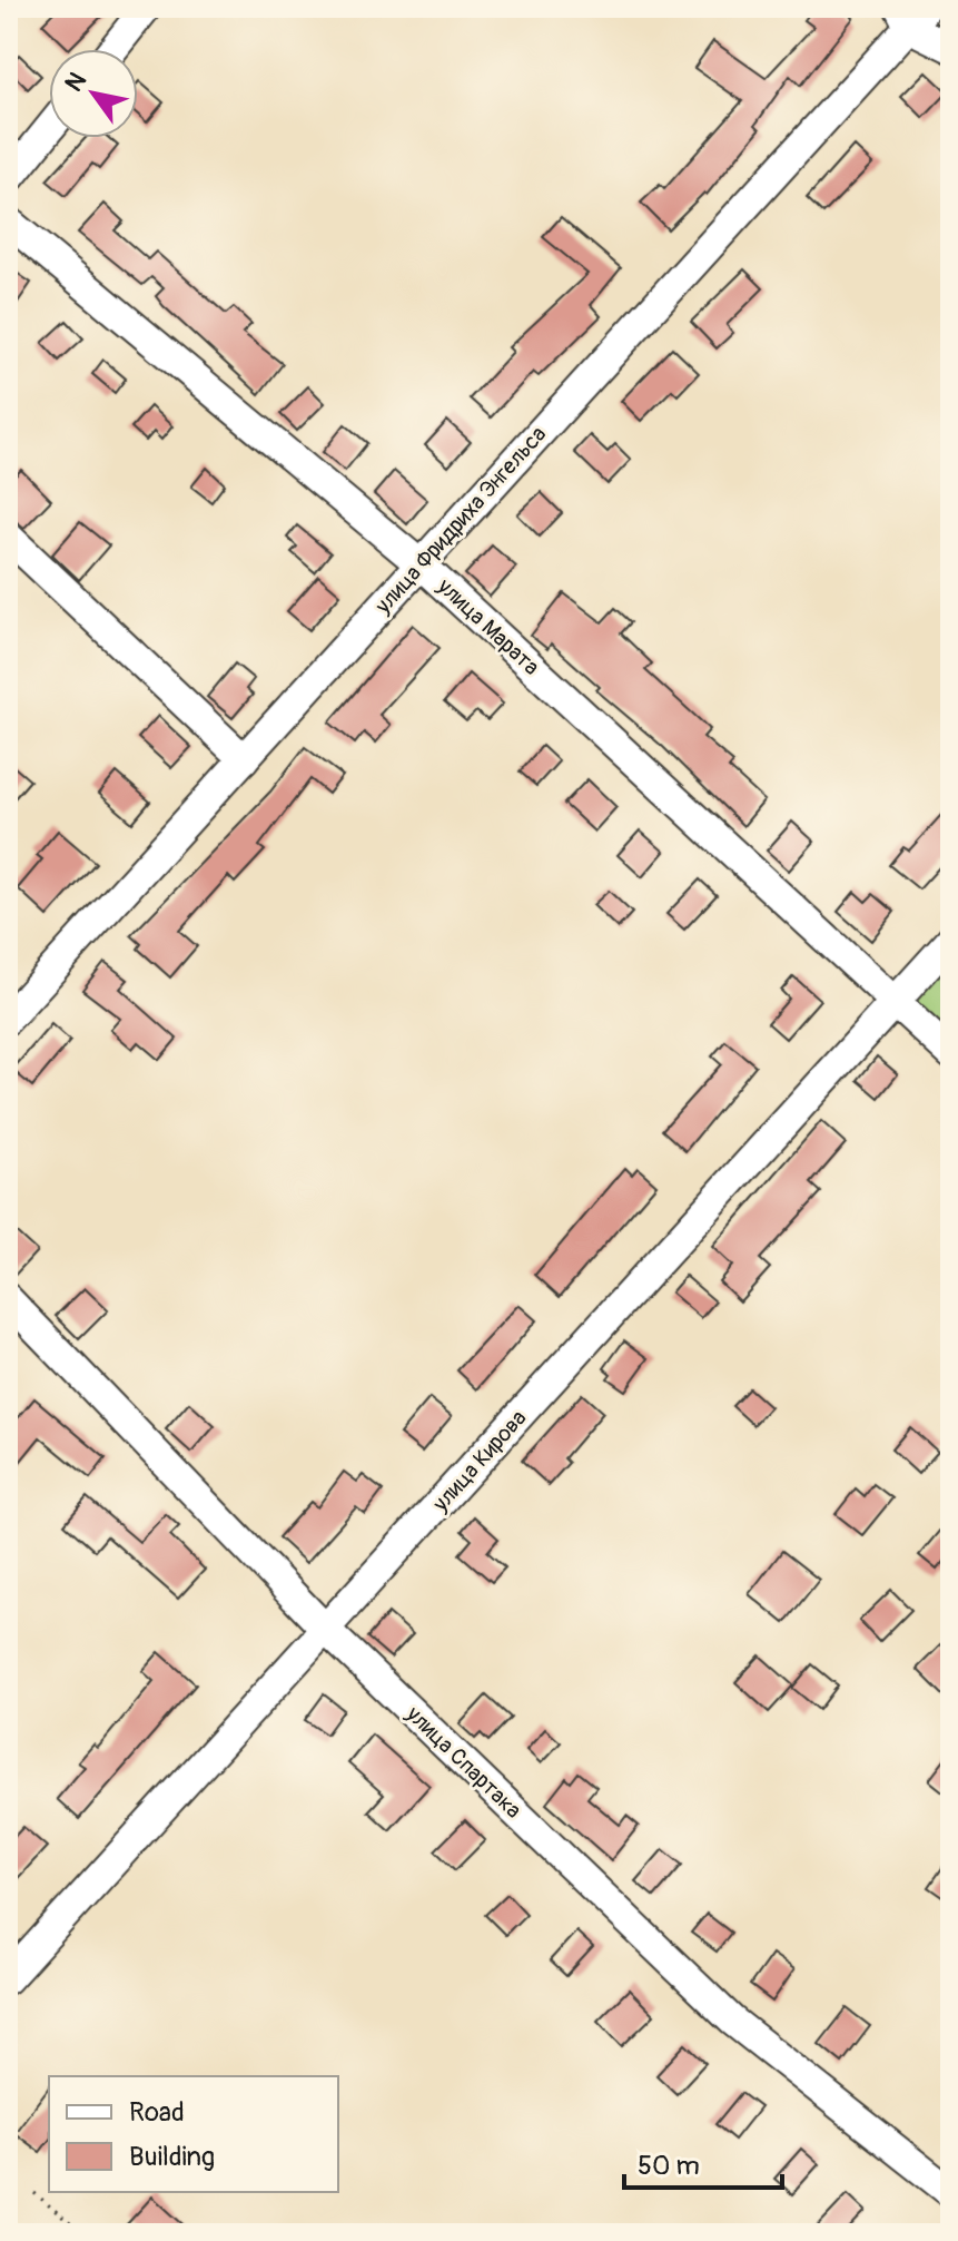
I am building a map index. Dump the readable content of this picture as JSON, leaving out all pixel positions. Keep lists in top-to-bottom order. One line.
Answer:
{"streets":{"street":["улица Фридриха Энгельса","улица Марата","улица Кирова","улица Спартака"]},"crossings":[["улица Фридриха Энгельса","улица Марата"],["улица Марата","улица Кирова"],["улица Кирова","улица Спартака"]],"legend":["Road","Building"],"scale_bar":"50 m","north":"top left"}
